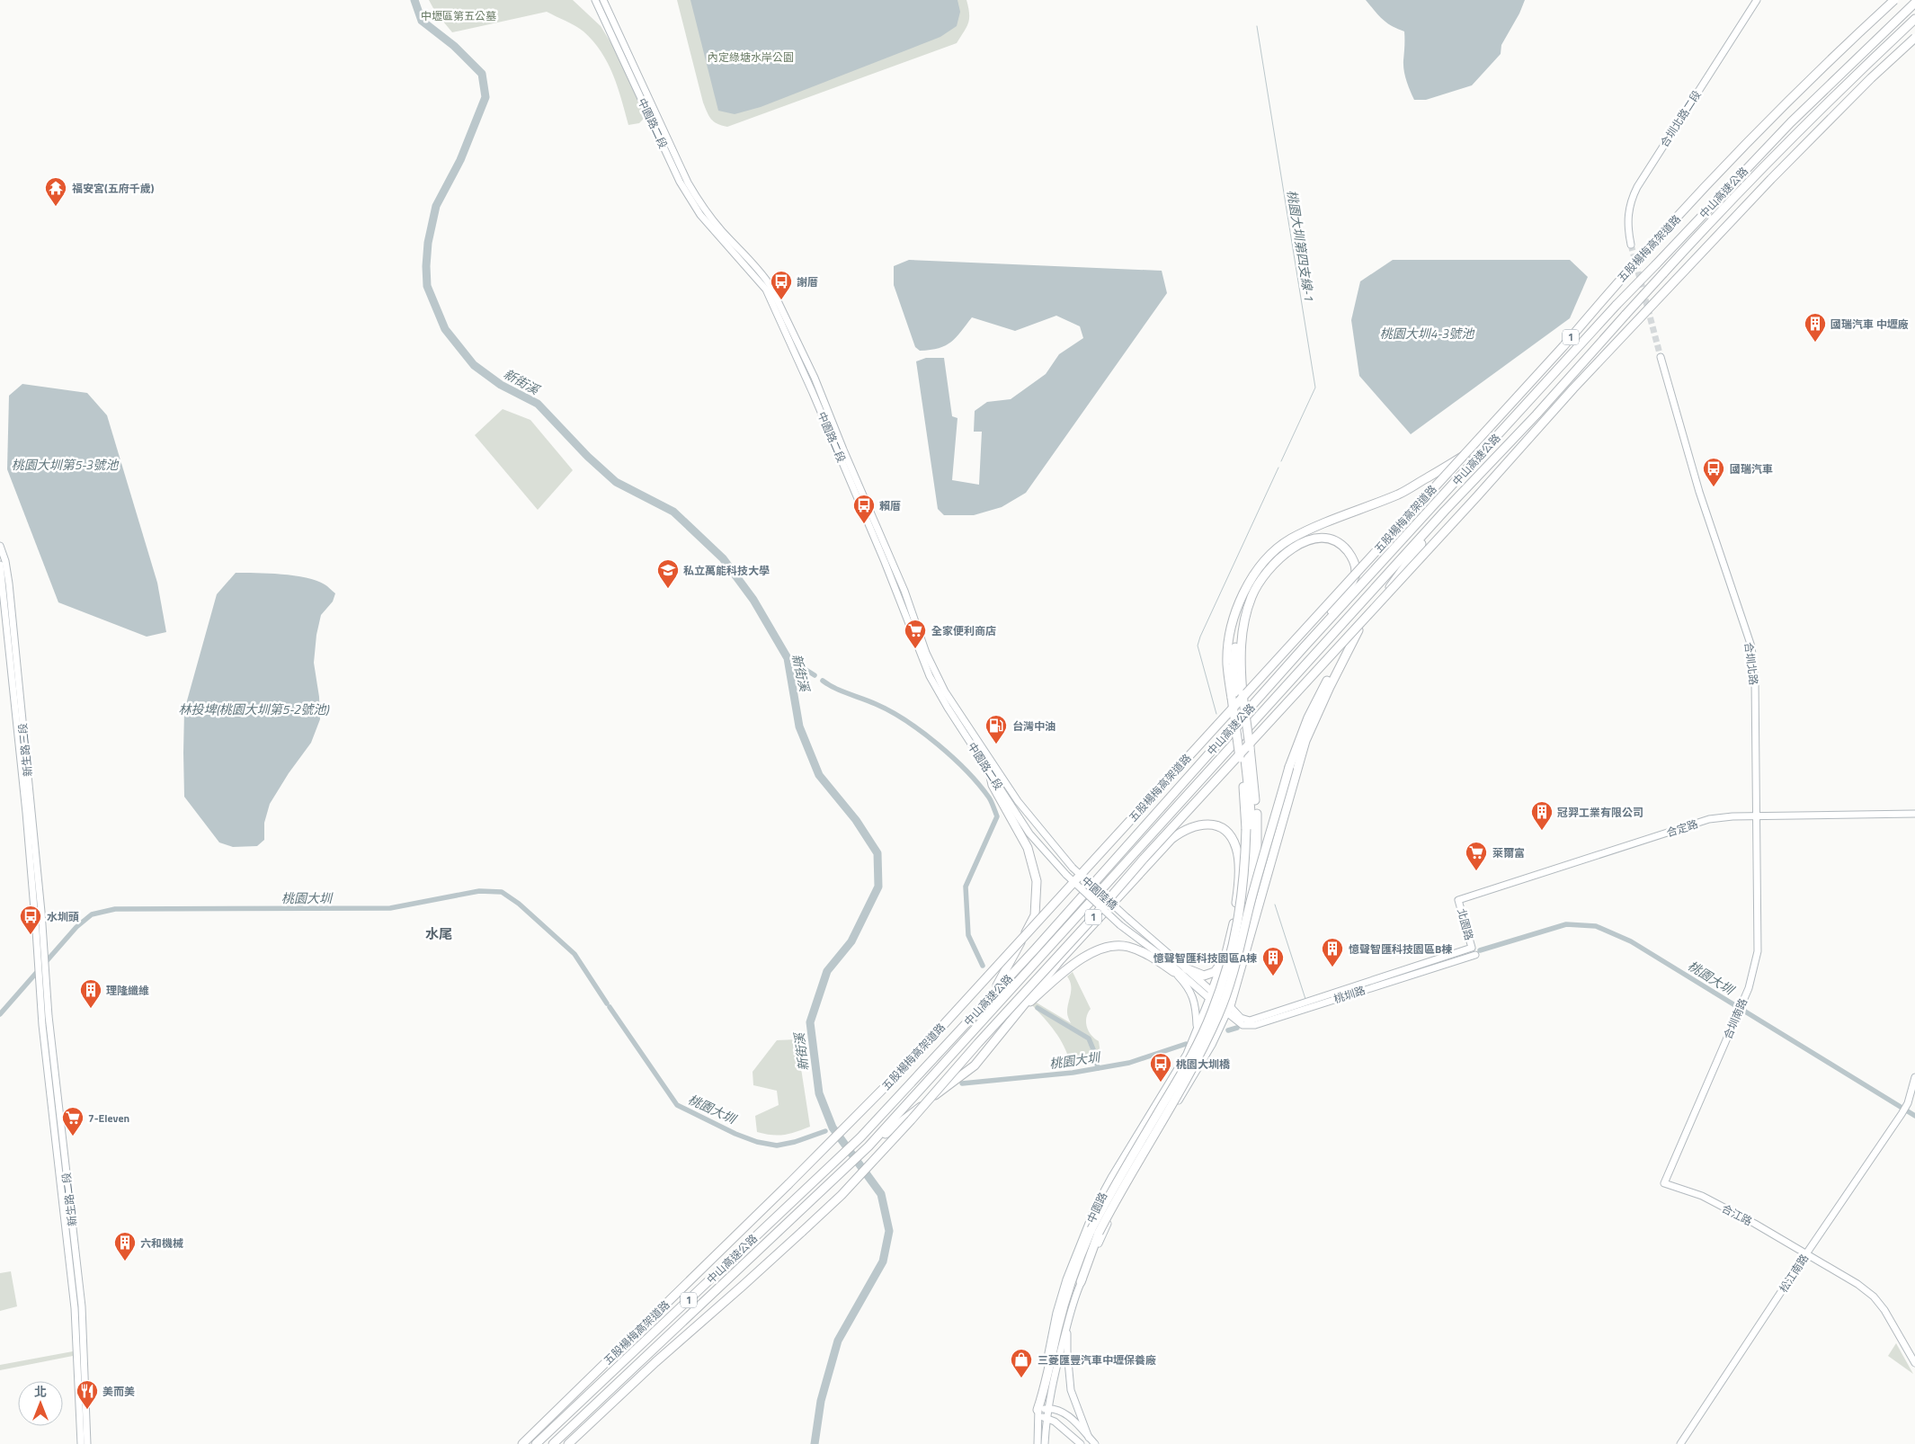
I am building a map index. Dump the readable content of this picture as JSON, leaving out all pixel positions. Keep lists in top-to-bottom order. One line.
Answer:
{"streets":{"highway":["中山高速公路","五股楊梅高架道路","1"],"main road":["合圳北路二段","中園路二段","合圳北路","新生路三段","合定路","中園陸橋","北園路","桃圳路","合圳南路","新生路二段","中園路","合江路","松江南路"]},"crossings":[["中園路二段","中園陸橋"],["合圳北路","合定路"],["合圳北路","合圳南路"],["新生路三段","新生路二段"],["合定路","北園路"],["合定路","合圳南路"],["北園路","桃圳路"],["桃圳路","中園路"],["合圳南路","合江路"],["合江路","松江南路"]],"districts":["水尾"],"water":["桃園大圳第四支線-1","桃園大圳4-3號池","新街溪","桃園大圳第5-3號池","林投埤(桃園大圳第5-2號池)","桃園大圳"],"parks":["中壢區第五公墓","內定綠塘水岸公園"],"places":{"temple":["福安宮(五府千歲)"],"bus stop":["謝厝","國瑞汽車","賴厝","水圳頭","桃園大圳橋"],"building":["國瑞汽車 中壢廠","冠羿工業有限公司","憶聲智匯科技園區B棟","憶聲智匯科技園區A棟","理隆纖維","六和機械"],"school or university":["私立萬能科技大學"],"supermarket":["全家便利商店","萊爾富","7-Eleven"],"fuel station":["台灣中油"],"shop":["三菱匯豐汽車中壢保養廠"],"restaurant":["美而美"]},"north":"top"}
